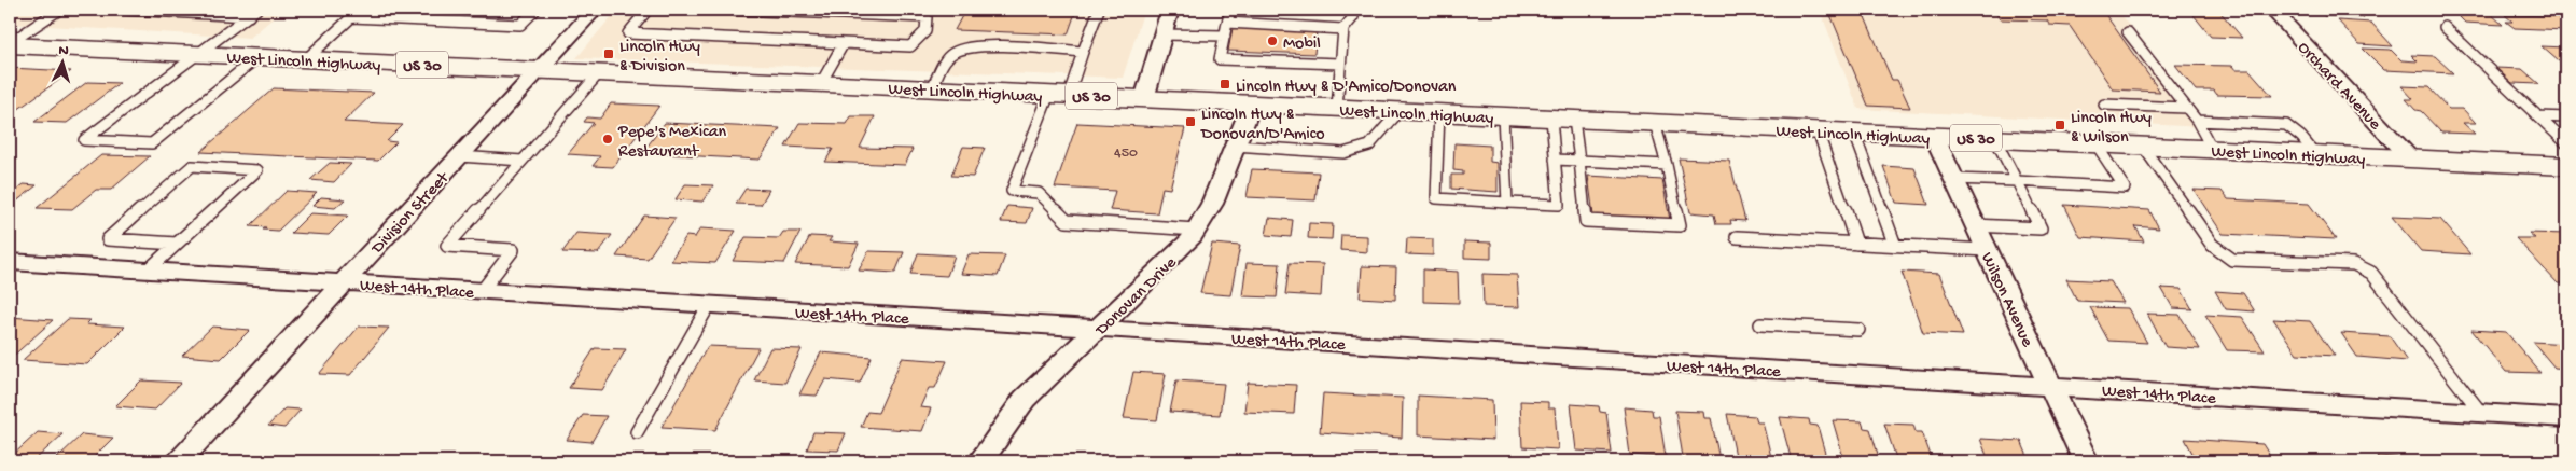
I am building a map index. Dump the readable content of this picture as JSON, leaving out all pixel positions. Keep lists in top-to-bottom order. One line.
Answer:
{"streets":{"main road":["West Lincoln Highway","US 30"],"street":["Orchard Avenue","Division Street","West 14th Place","Donovan Drive","Wilson Avenue"]},"crossings":[["West Lincoln Highway","Orchard Avenue"],["West Lincoln Highway","Division Street"],["West Lincoln Highway","Donovan Drive"],["West Lincoln Highway","Wilson Avenue"],["Division Street","West 14th Place"],["West 14th Place","Donovan Drive"],["West 14th Place","Wilson Avenue"]],"places":{"other":["Mobil","Pepe's Mexican Restaurant"],"transit":["Lincoln Hwy & Division","Lincoln Hwy & D'Amico/Donovan","Lincoln Hwy & Donovan/D'Amico","Lincoln Hwy & Wilson"]},"house_numbers":["450"],"north":"top"}
